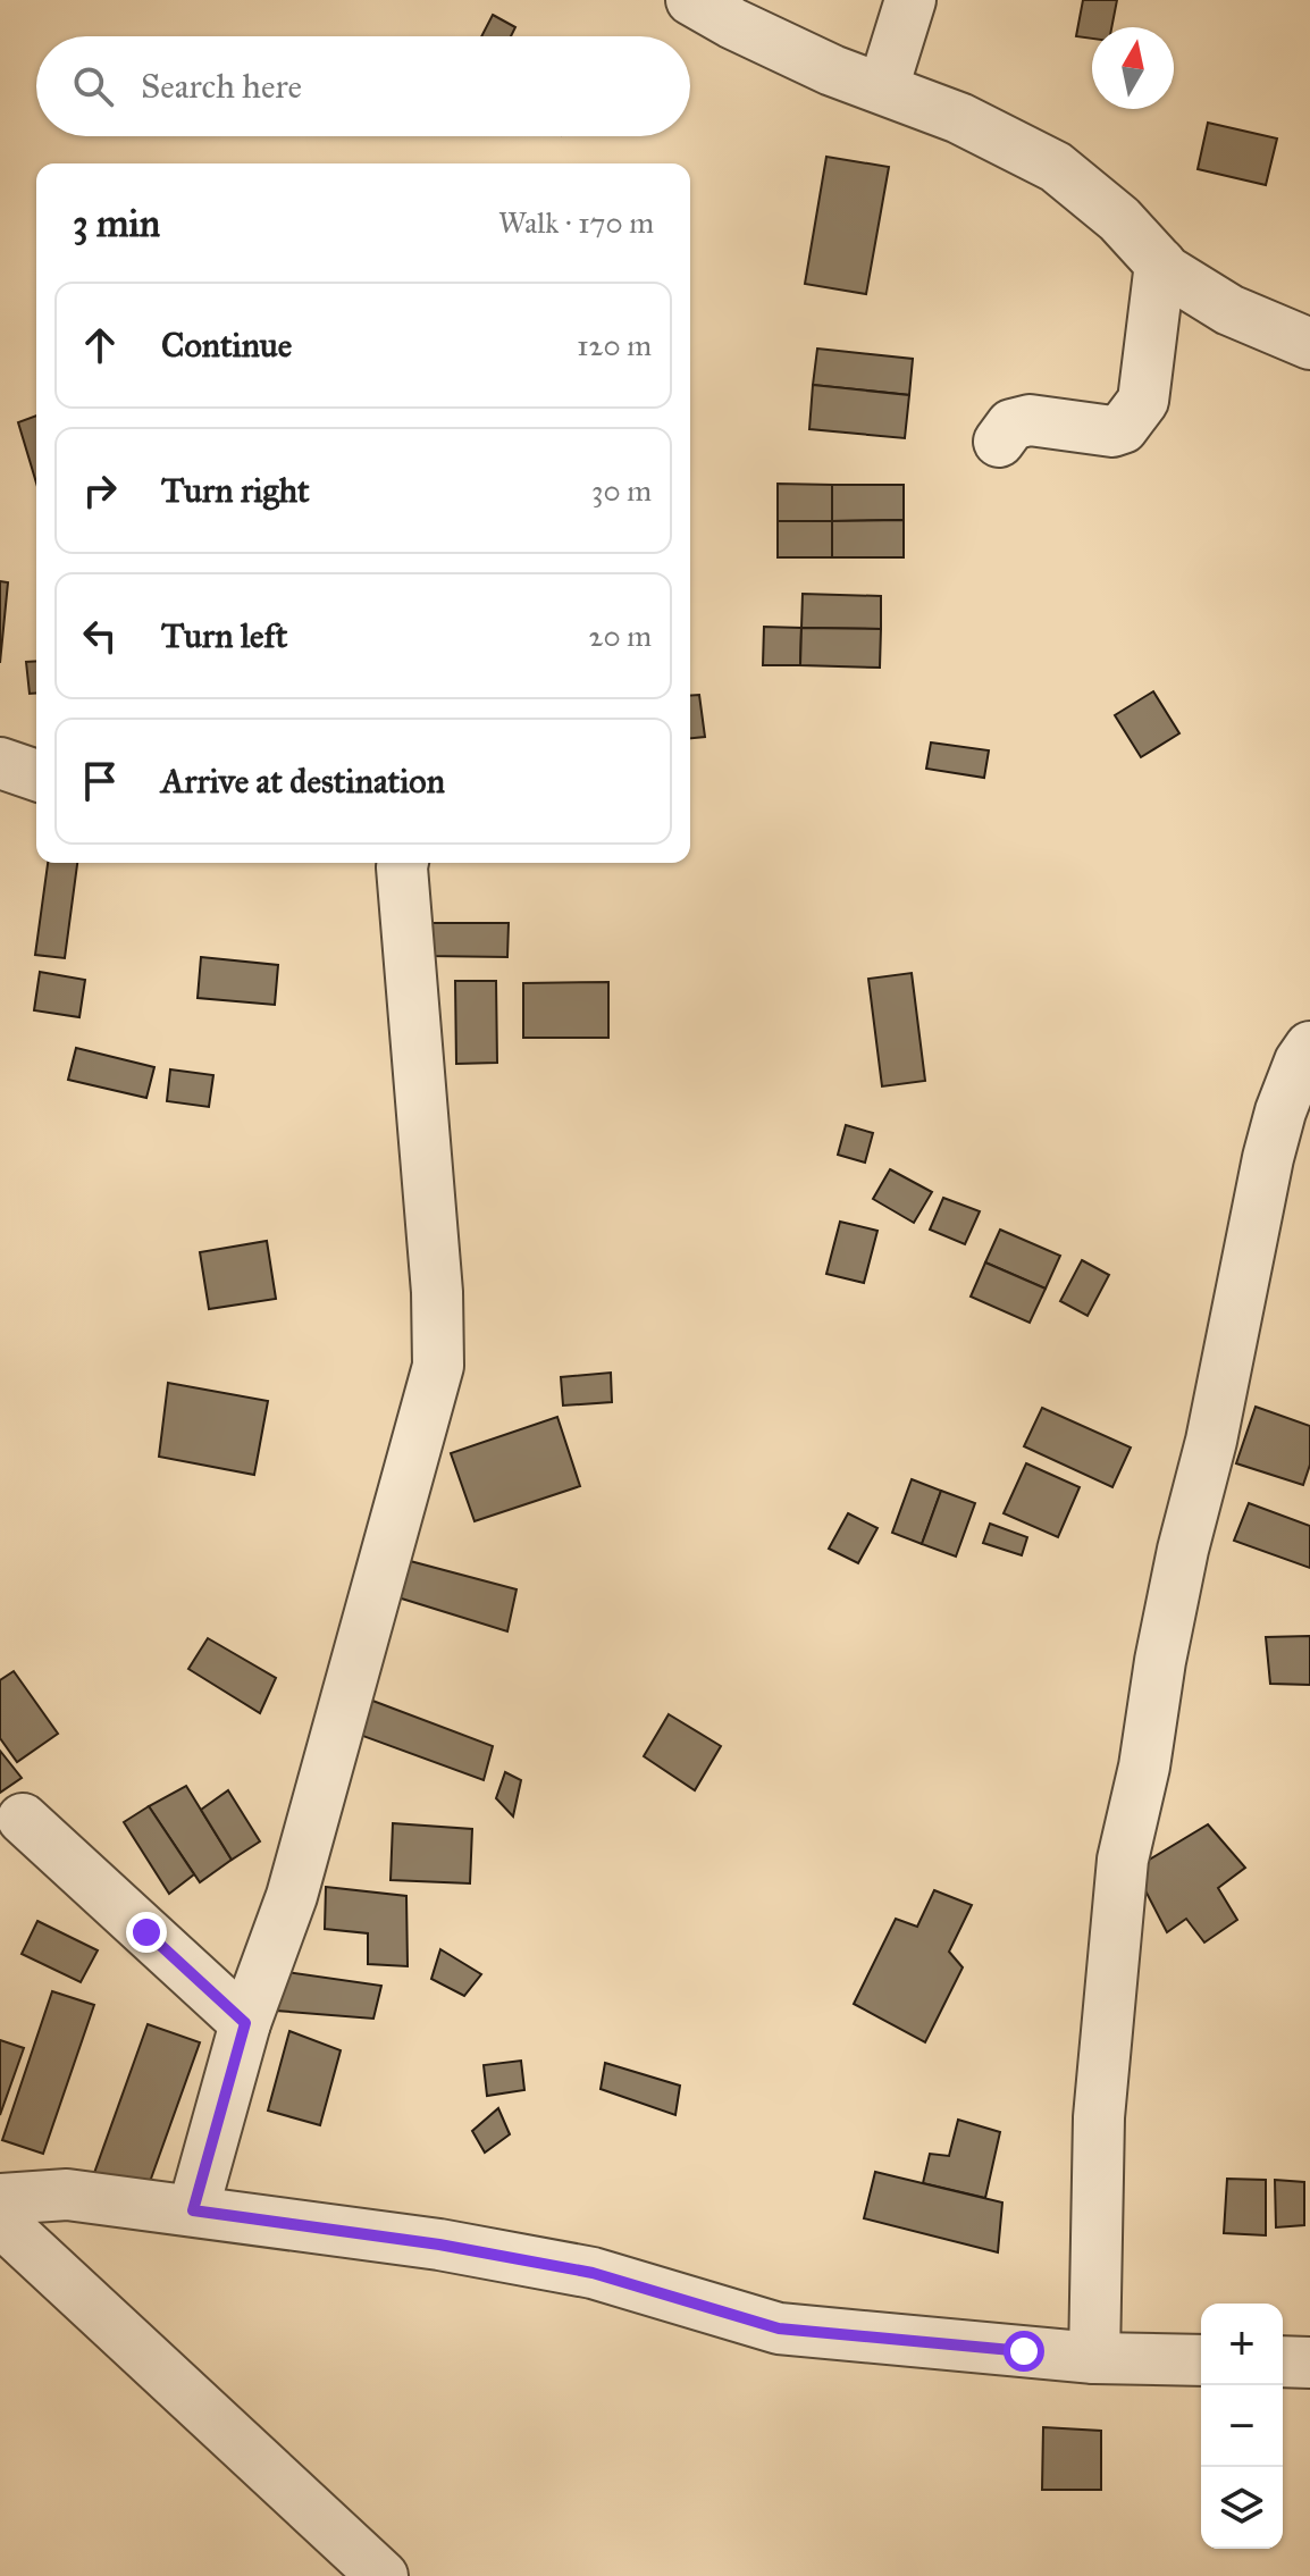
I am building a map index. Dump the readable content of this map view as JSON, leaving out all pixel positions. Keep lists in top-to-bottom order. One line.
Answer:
{"north":"top","page":{"search":"Search here","heading":["3 min","Walk · 170 m"],"list":[["Continue","120 m"],["Turn right","30 m"],["Turn left","20 m"],"Arrive at destination"],"map_buttons":["+","−"]}}
